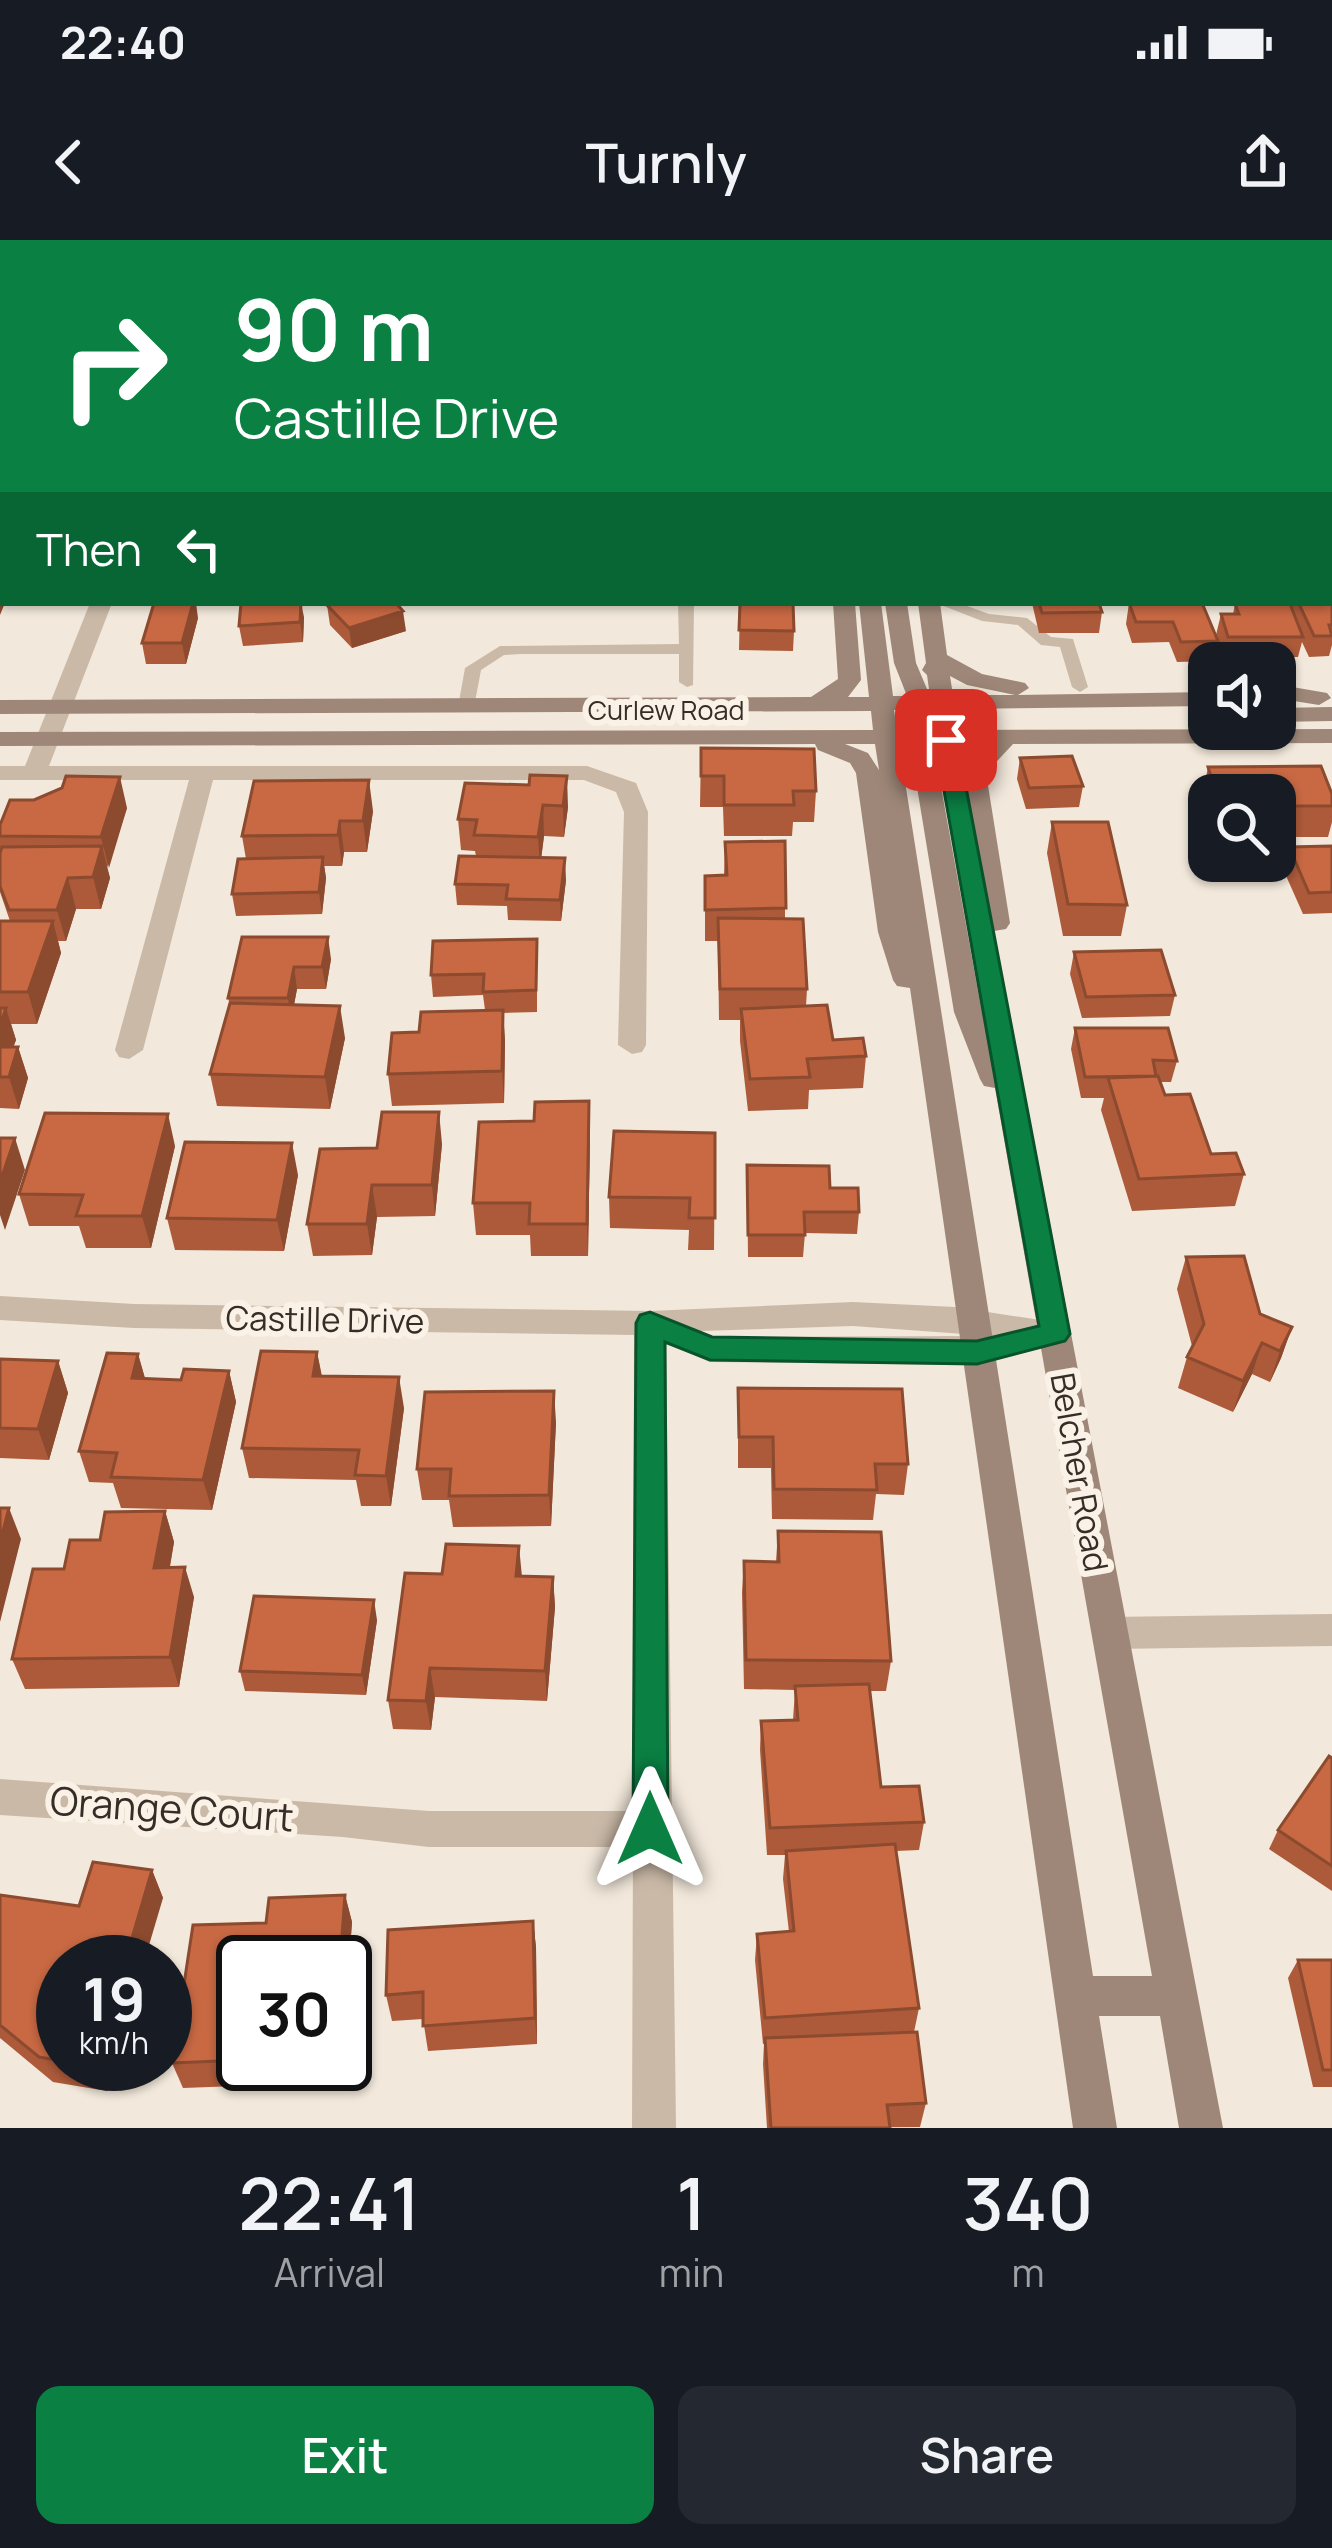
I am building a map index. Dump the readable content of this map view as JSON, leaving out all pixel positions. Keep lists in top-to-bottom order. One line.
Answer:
{"streets":{"main road":["Curlew Road","Belcher Road"],"street":["Castille Drive","Orange Court"]},"crossings":[["Curlew Road","Belcher Road"],["Castille Drive","Belcher Road"]],"page":{"status":"22:40","header":"Turnly","turn":["90 m","Castille Drive"],"then":"Then","speed":"19 km/h","limit":"30","eta":["22:41","Arrival","1","min","340","m"],"buttons":["Exit","Share"]}}
